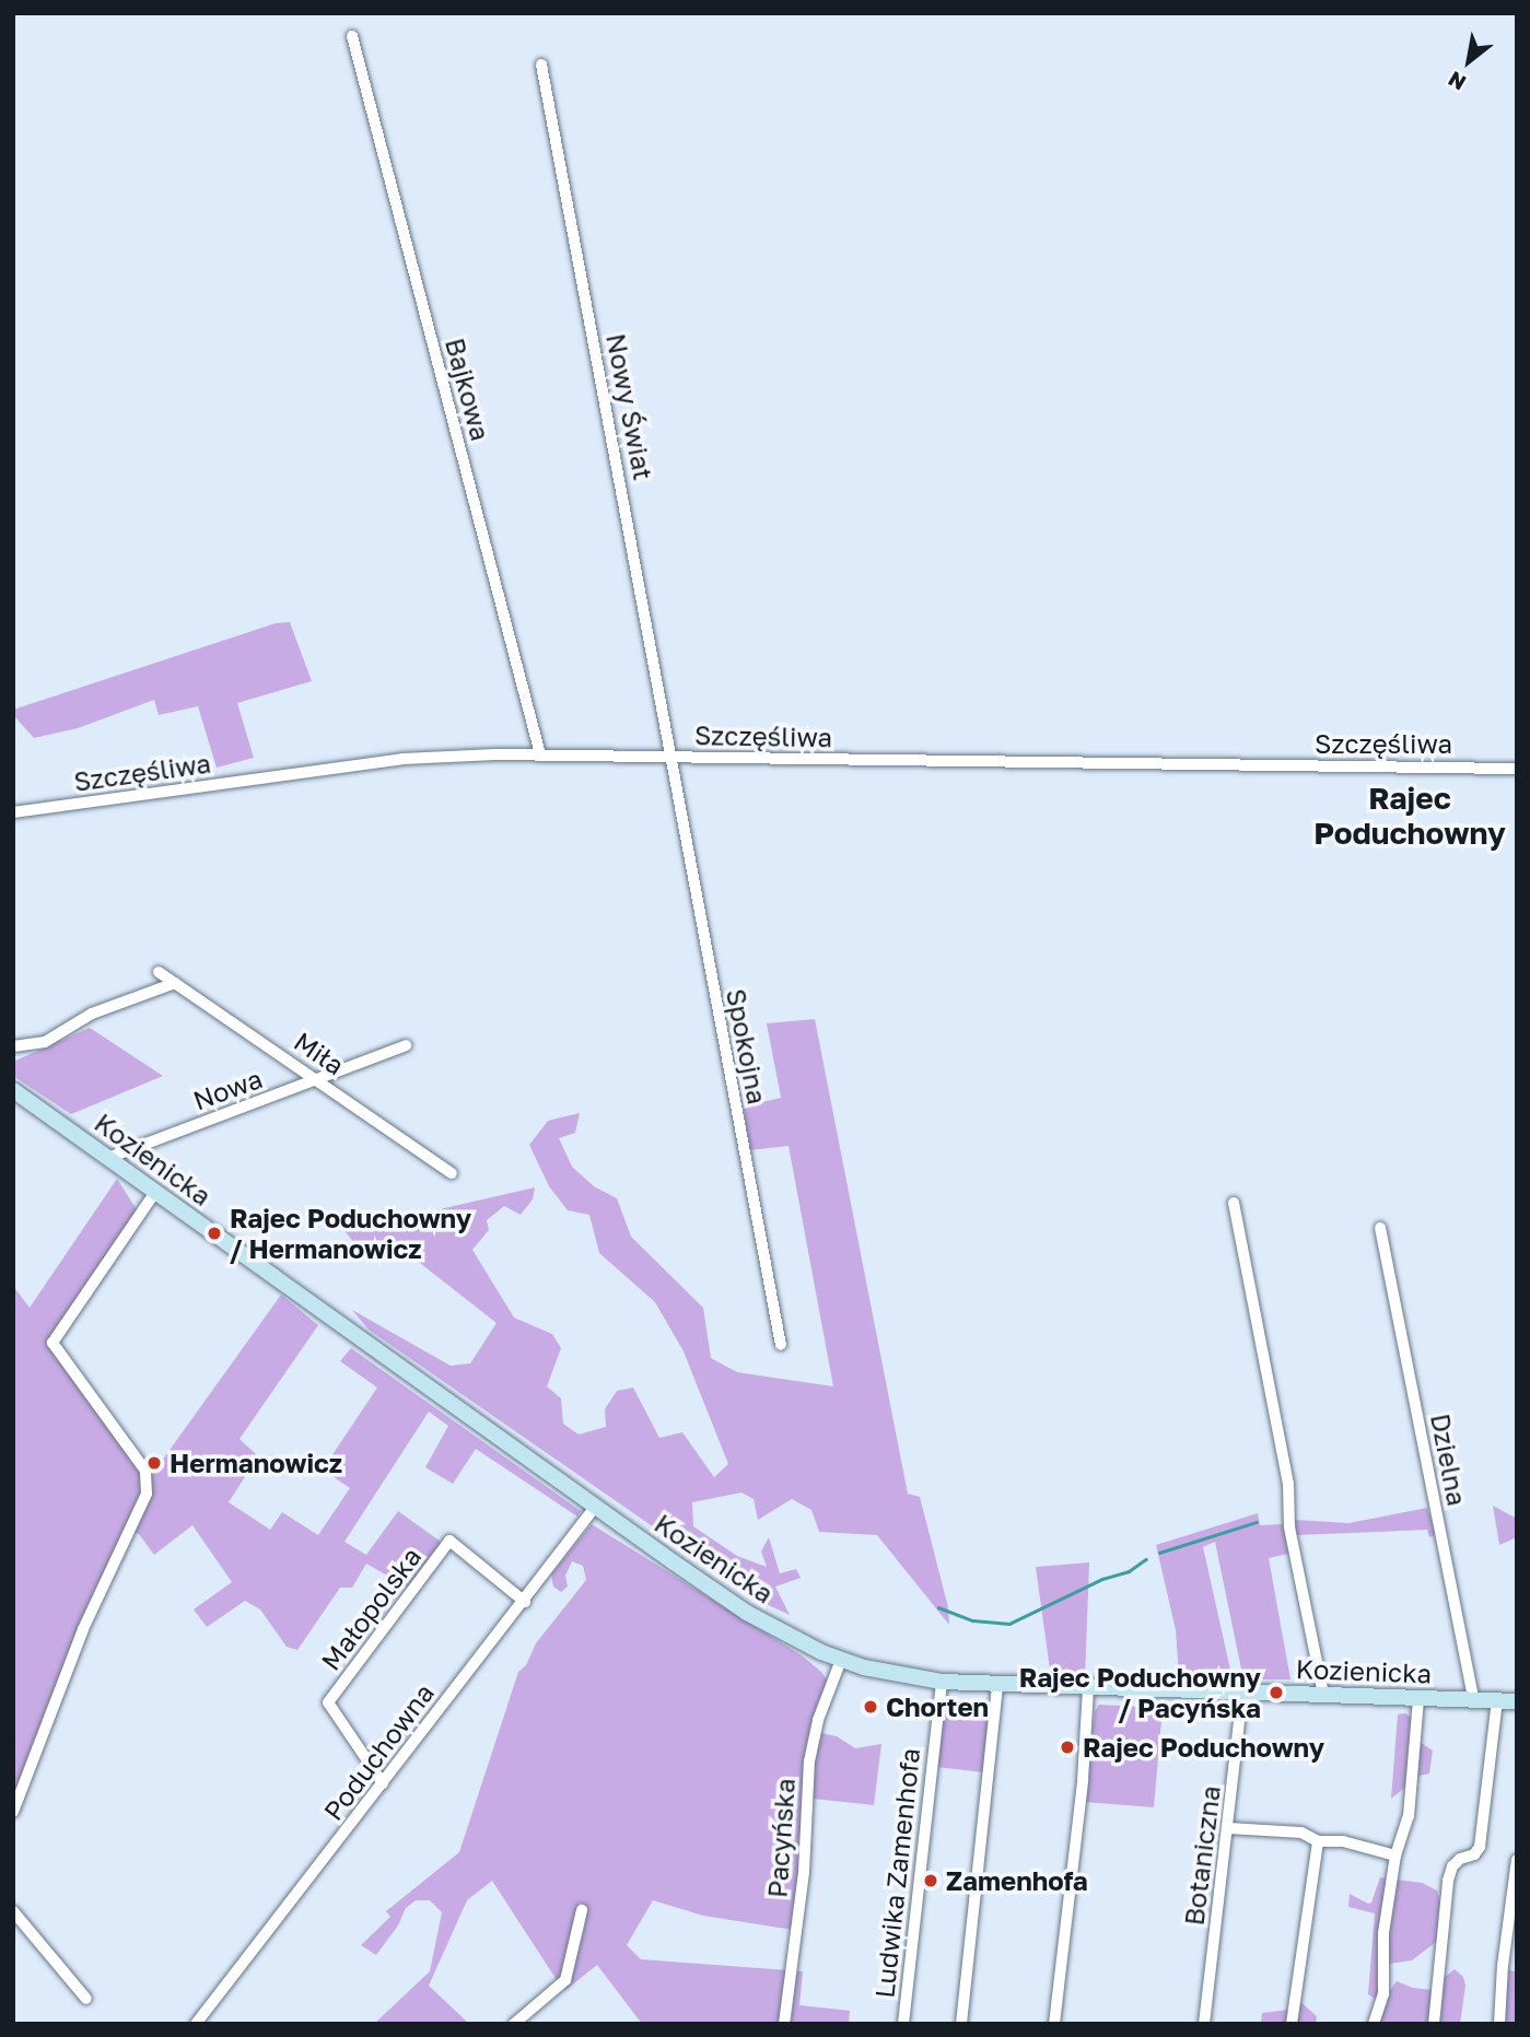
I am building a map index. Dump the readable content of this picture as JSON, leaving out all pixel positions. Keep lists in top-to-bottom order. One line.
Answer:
{"streets":{"main road":["Kozienicka"],"street":["Bajkowa","Nowy Świat","Szczęśliwa","Spokojna","Miła","Nowa","Dzielna","Małopolska","Poduchowna","Pacyńska","Botaniczna","Ludwika Zamenhofa"]},"crossings":[["Bajkowa","Szczęśliwa"],["Nowy Świat","Szczęśliwa"],["Nowy Świat","Spokojna"],["Szczęśliwa","Spokojna"],["Miła","Nowa"],["Nowa","Kozienicka"],["Kozienicka","Dzielna"],["Kozienicka","Poduchowna"],["Kozienicka","Pacyńska"],["Kozienicka","Botaniczna"],["Kozienicka","Ludwika Zamenhofa"],["Małopolska","Poduchowna"]],"districts":["Rajec Poduchowny"],"places":["Rajec Poduchowny / Hermanowicz","Hermanowicz","Rajec Poduchowny / Pacyńska","Chorten","Rajec Poduchowny","Zamenhofa"],"north":"bottom left"}
